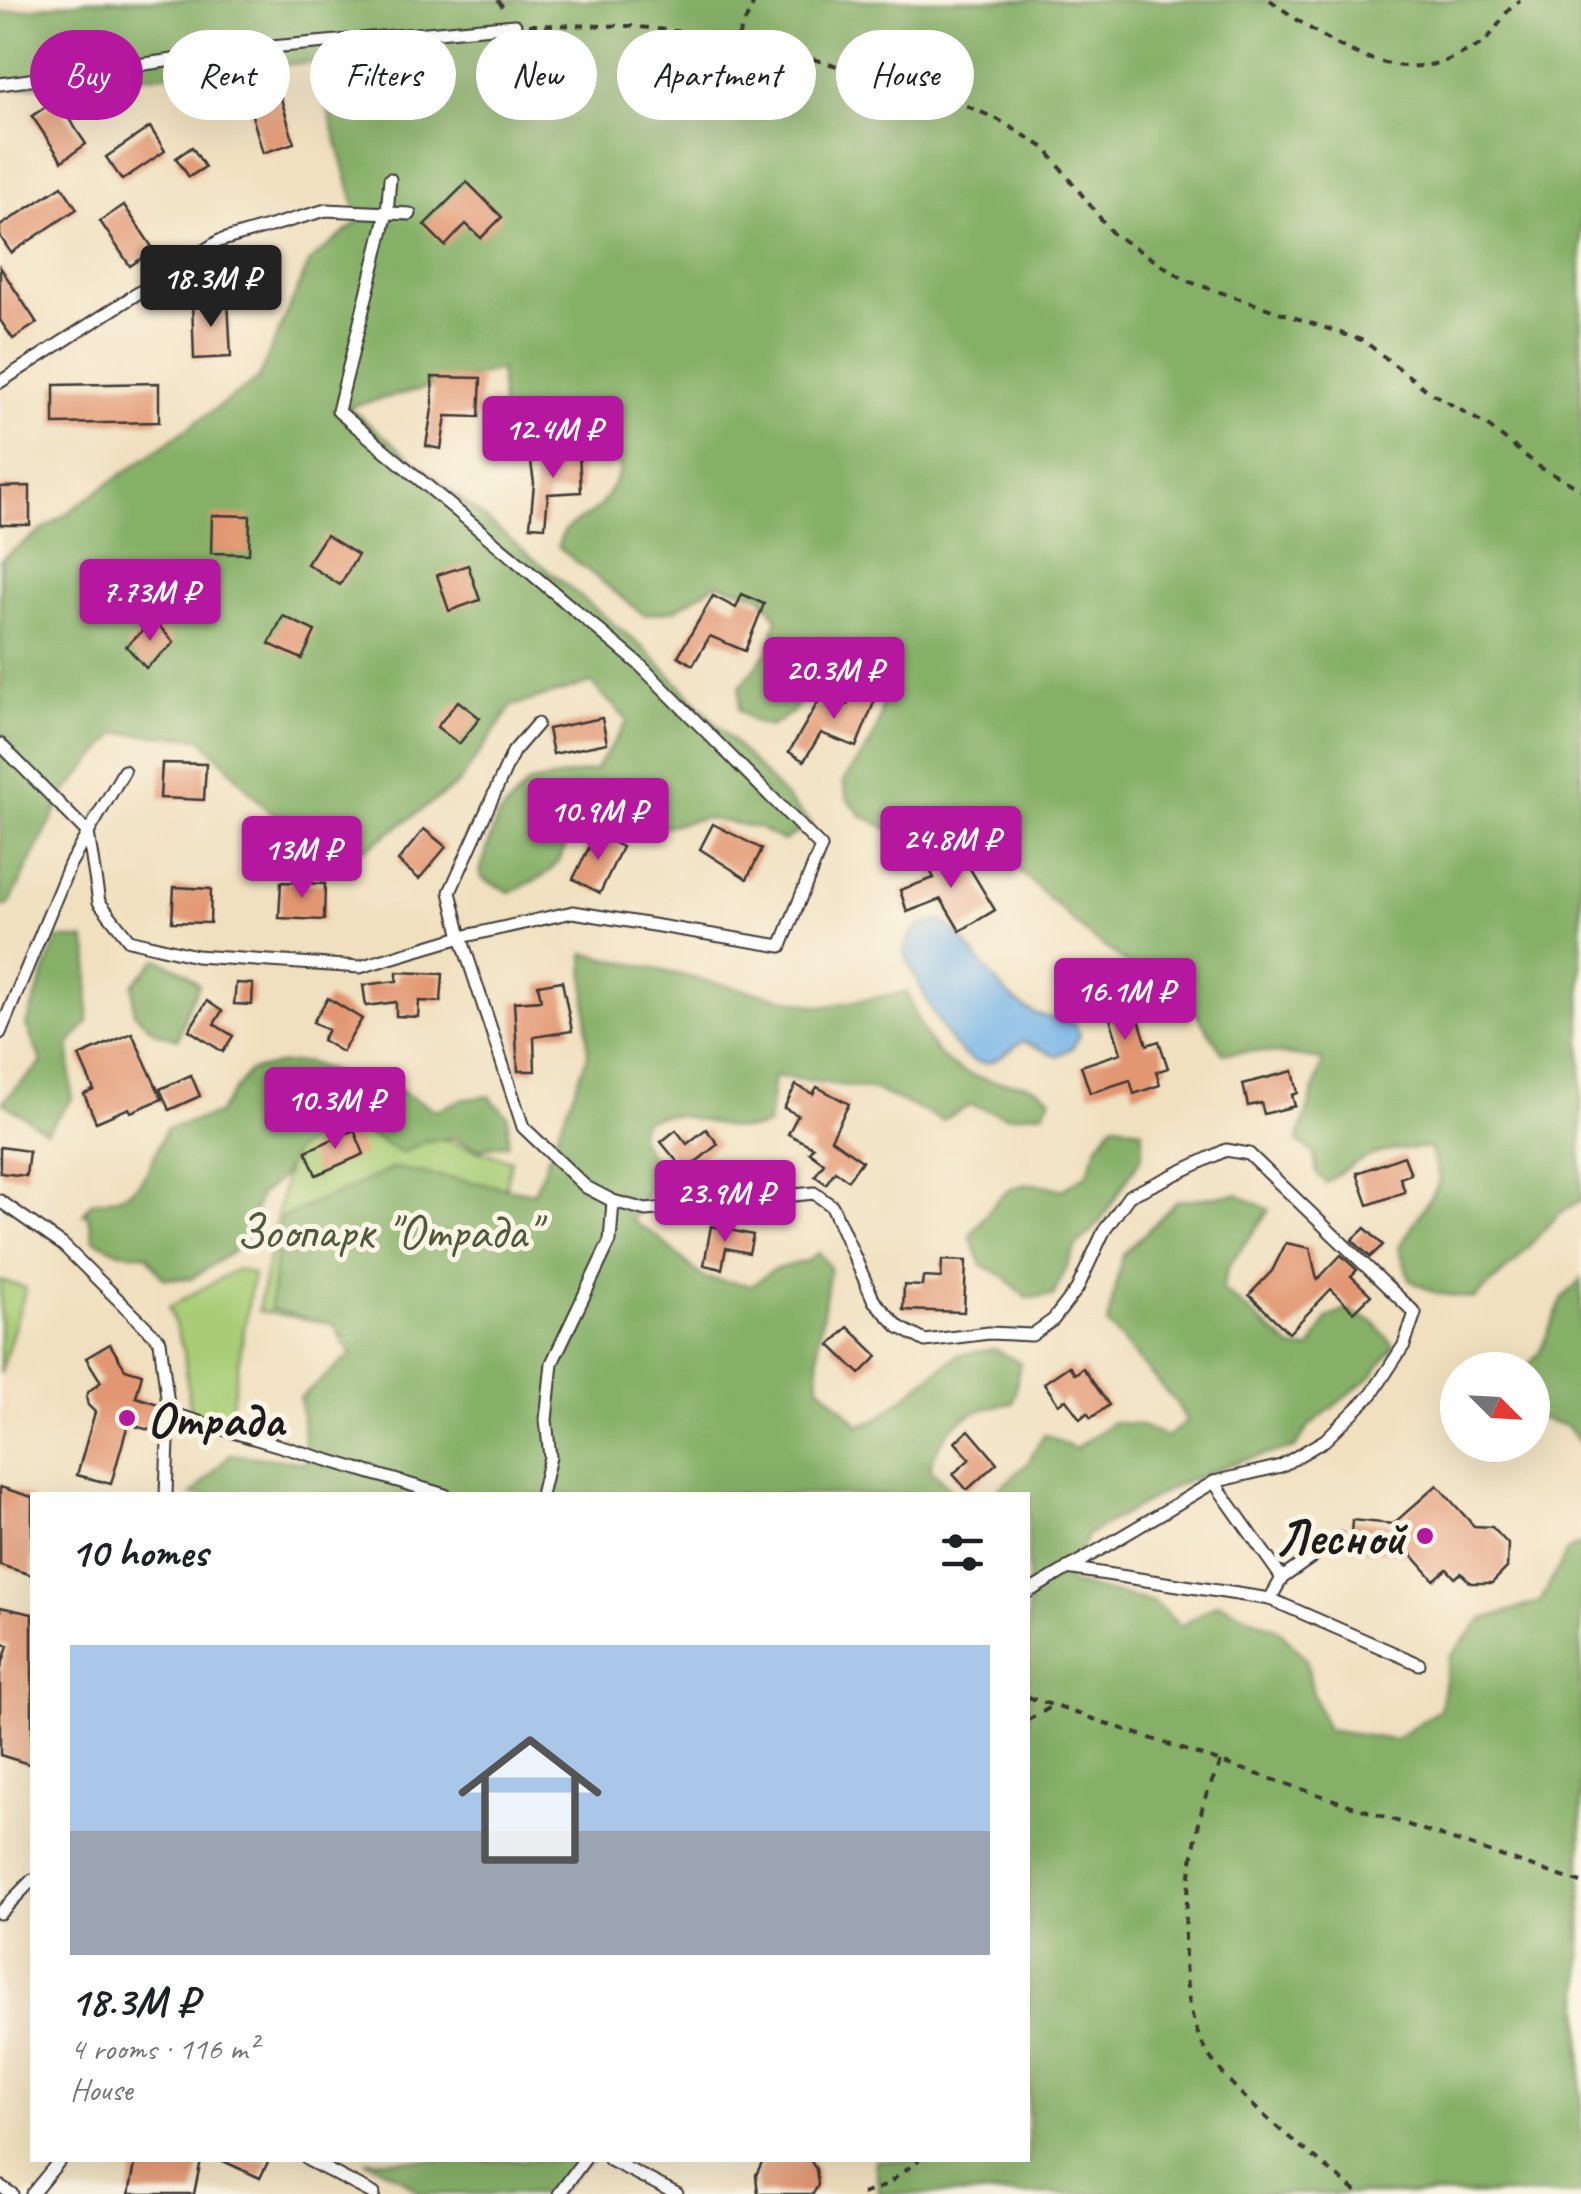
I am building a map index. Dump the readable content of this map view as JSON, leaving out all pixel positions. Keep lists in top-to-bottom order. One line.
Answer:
{"parks":["Зоопарк \"Отрада\""],"places":["Отрада","Лесной"],"north":"bottom right","page":{"chip":["Buy","Rent","Filters","New","Apartment","House"],"price":["18.3M ₽","12.4M ₽","7.73M ₽","20.3M ₽","10.9M ₽","24.8M ₽","13M ₽","16.1M ₽","10.3M ₽","23.9M ₽"],"heading":"10 homes","list":[{"name":"18.3M ₽","note":"4 rooms · 116 m² · House"}]}}
